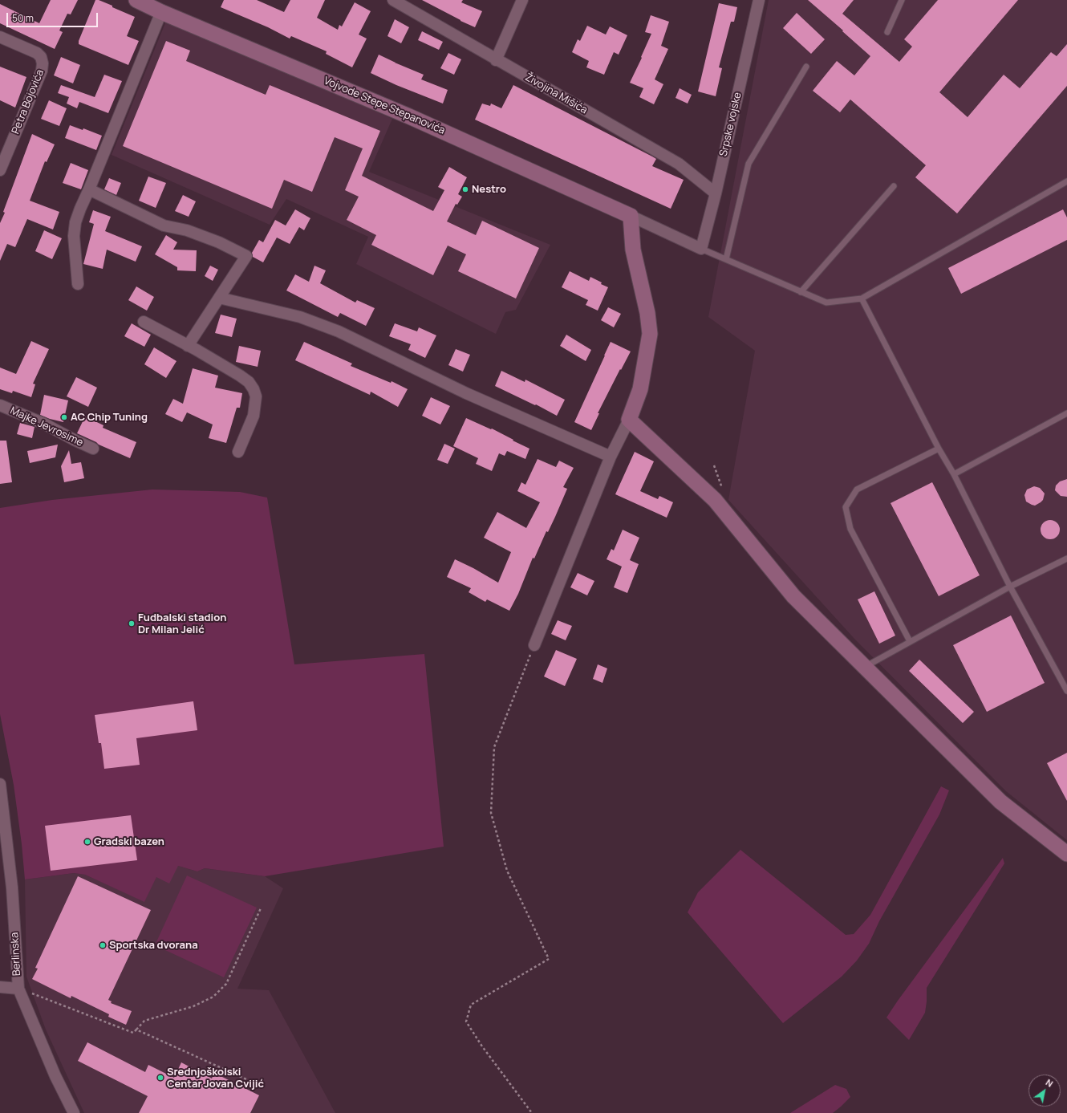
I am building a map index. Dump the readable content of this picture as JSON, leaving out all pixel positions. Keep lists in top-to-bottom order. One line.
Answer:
{"streets":{"street":["Živojina Mišića","Petra Bojovića","Vojvode Stepe Stepanovića","Srpske vojske","Majke Jevrosime","Berlinska"]},"crossings":[["Živojina Mišića","Srpske vojske"]],"places":["Nestro","AC Chip Tuning","Fudbalski stadion Dr Milan Jelić","Gradski bazen","Sportska dvorana","Srednjoškolski Centar Jovan Cvijić"],"scale_bar":"50 m","north":"top right"}
